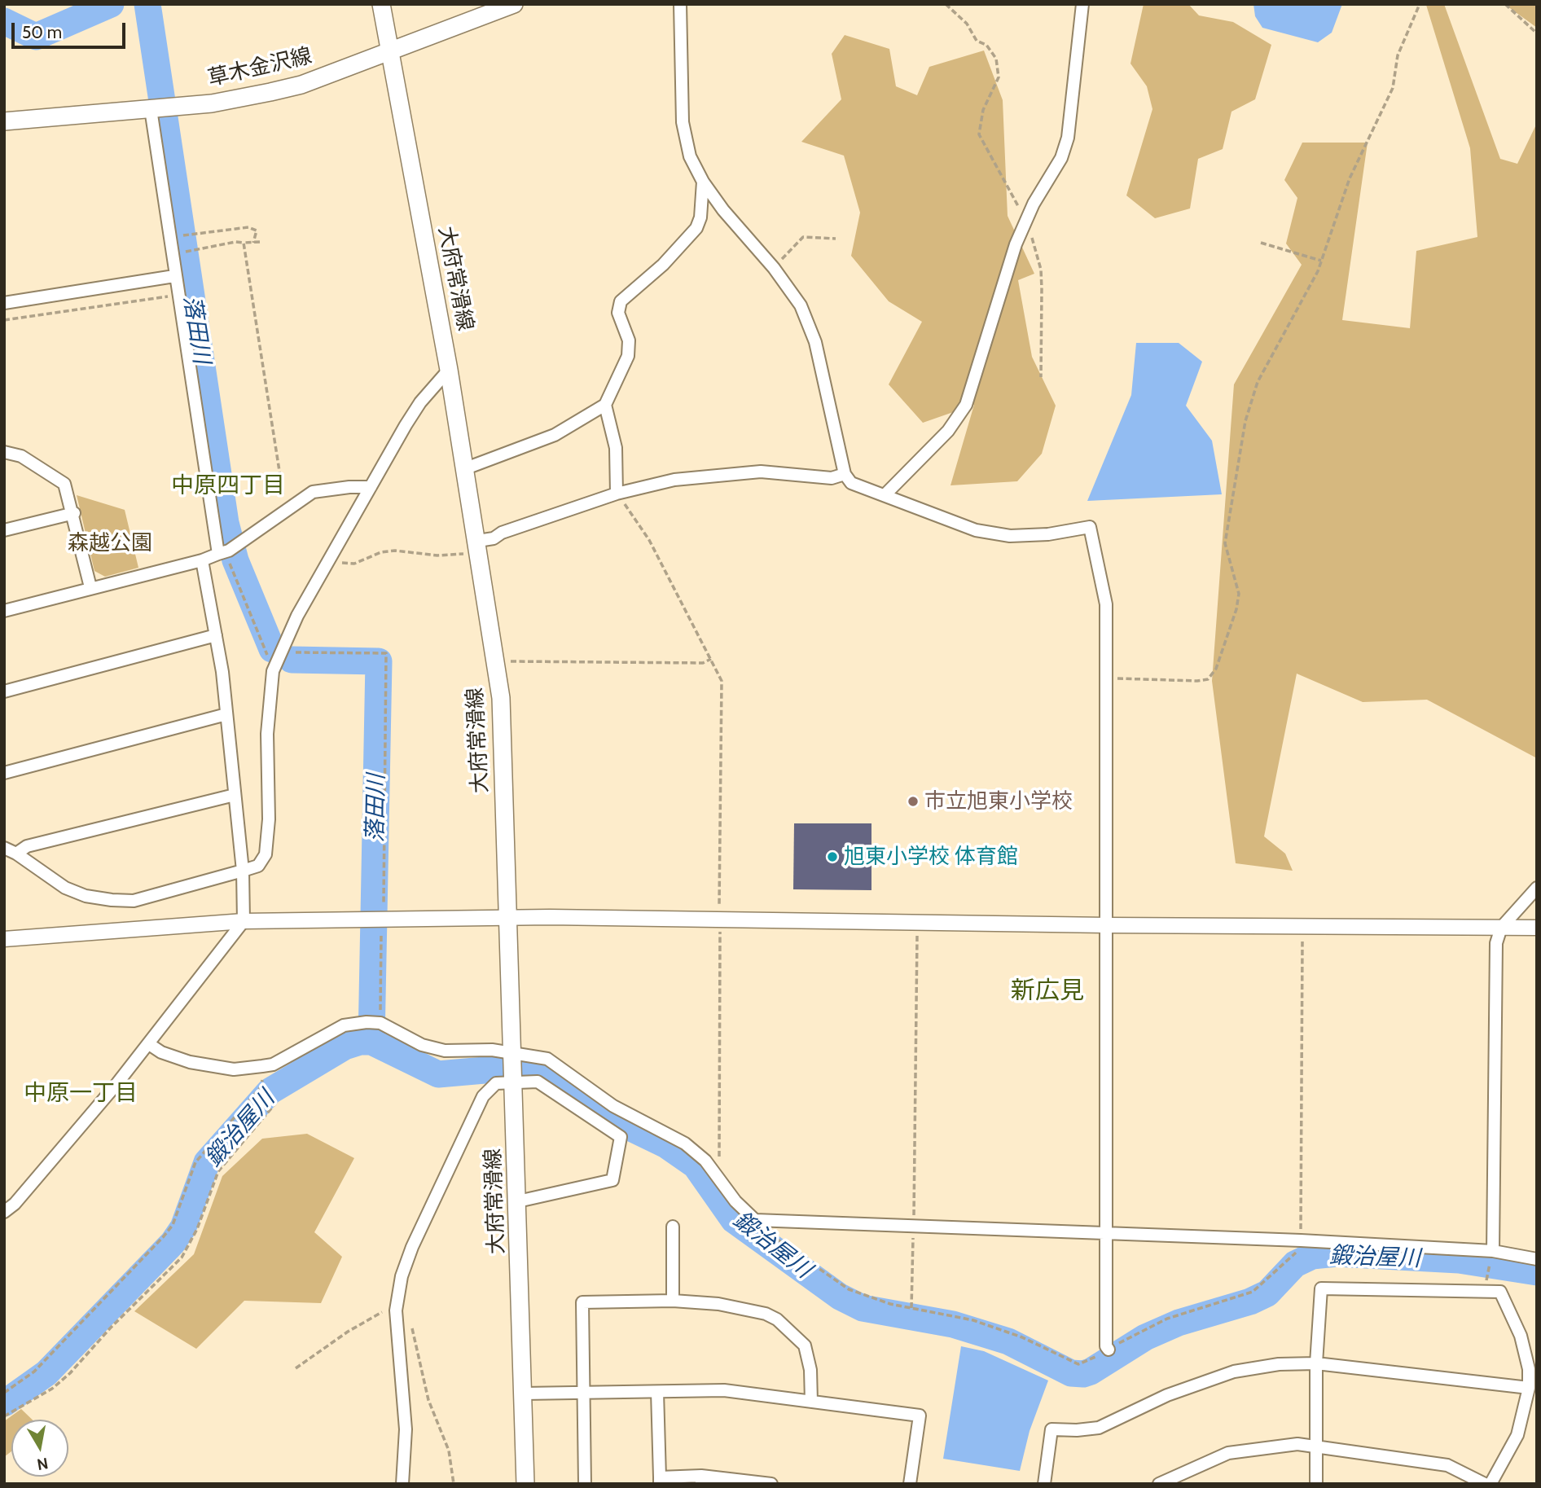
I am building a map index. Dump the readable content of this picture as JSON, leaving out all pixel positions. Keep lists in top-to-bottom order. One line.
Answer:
{"streets":{"main road":["草木金沢線","大府常滑線"]},"crossings":[["草木金沢線","大府常滑線"]],"districts":["中原四丁目","新広見","中原一丁目"],"water":["落田川","鍛治屋川"],"parks":["森越公園"],"places":["市立旭東小学校","旭東小学校 体育館"],"scale_bar":"50 m","north":"bottom"}
